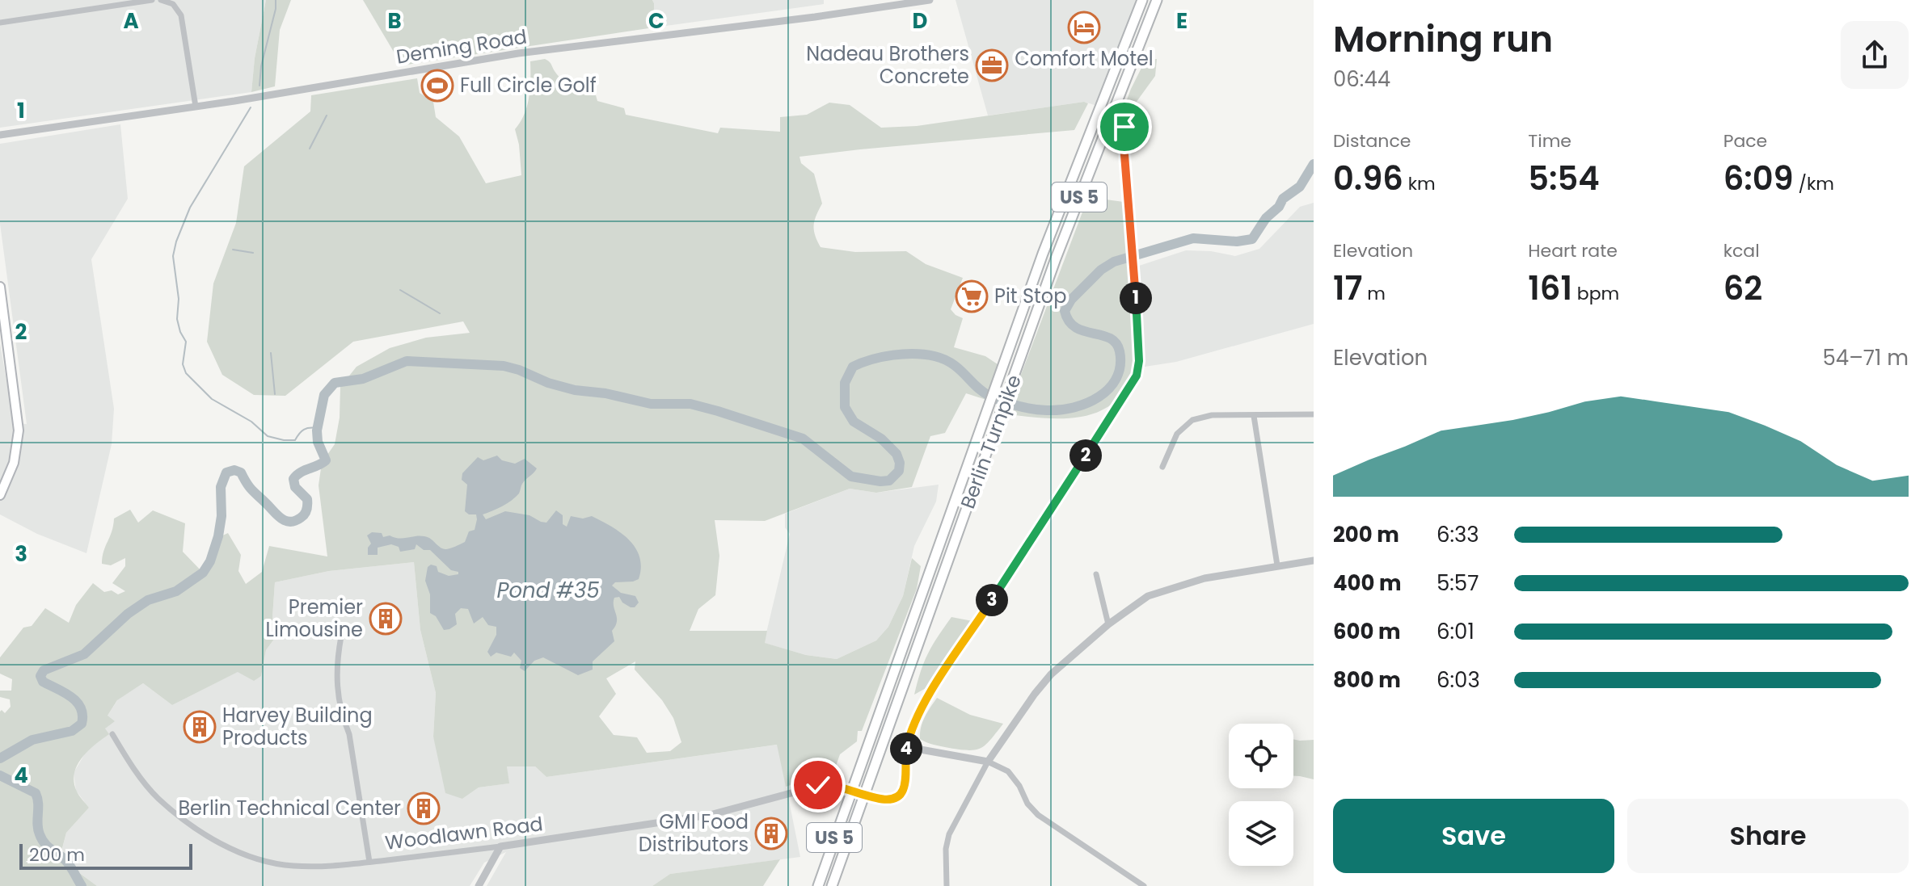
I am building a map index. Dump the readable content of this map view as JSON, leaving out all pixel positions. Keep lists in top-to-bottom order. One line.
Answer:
{"streets":{"highway":["US 5","Berlin Turnpike"],"street":["Deming Road","Woodlawn Road"]},"crossings":[["Berlin Turnpike","Woodlawn Road"]],"water":["Pond #35"],"places":{"hotel":["Comfort Motel"],"office":["Nadeau Brothers Concrete"],"sports":["Full Circle Golf"],"supermarket":["Pit Stop"],"building":["Premier Limousine","Harvey Building Products","Berlin Technical Center","GMI Food Distributors"]},"scale_bar":"200 m","page":{"heading":["Morning run","06:44"],"stats":[["Distance","0.96 km"],["Time","5:54"],["Pace","6:09 /km"],["Elevation","17 m"],["Heart rate","161 bpm"],["kcal","62"]],"pins":["1","2","3","4"],"chart":["Elevation","54–71 m"],"list":[{"name":"200 m","note":"6:33"},{"name":"400 m","note":"5:57"},{"name":"600 m","note":"6:01"},{"name":"800 m","note":"6:03"}],"buttons":["Save","Share"],"scale":"200 m"},"grid":{"columns":["A","B","C","D","E"],"rows":["1","2","3","4"]}}
